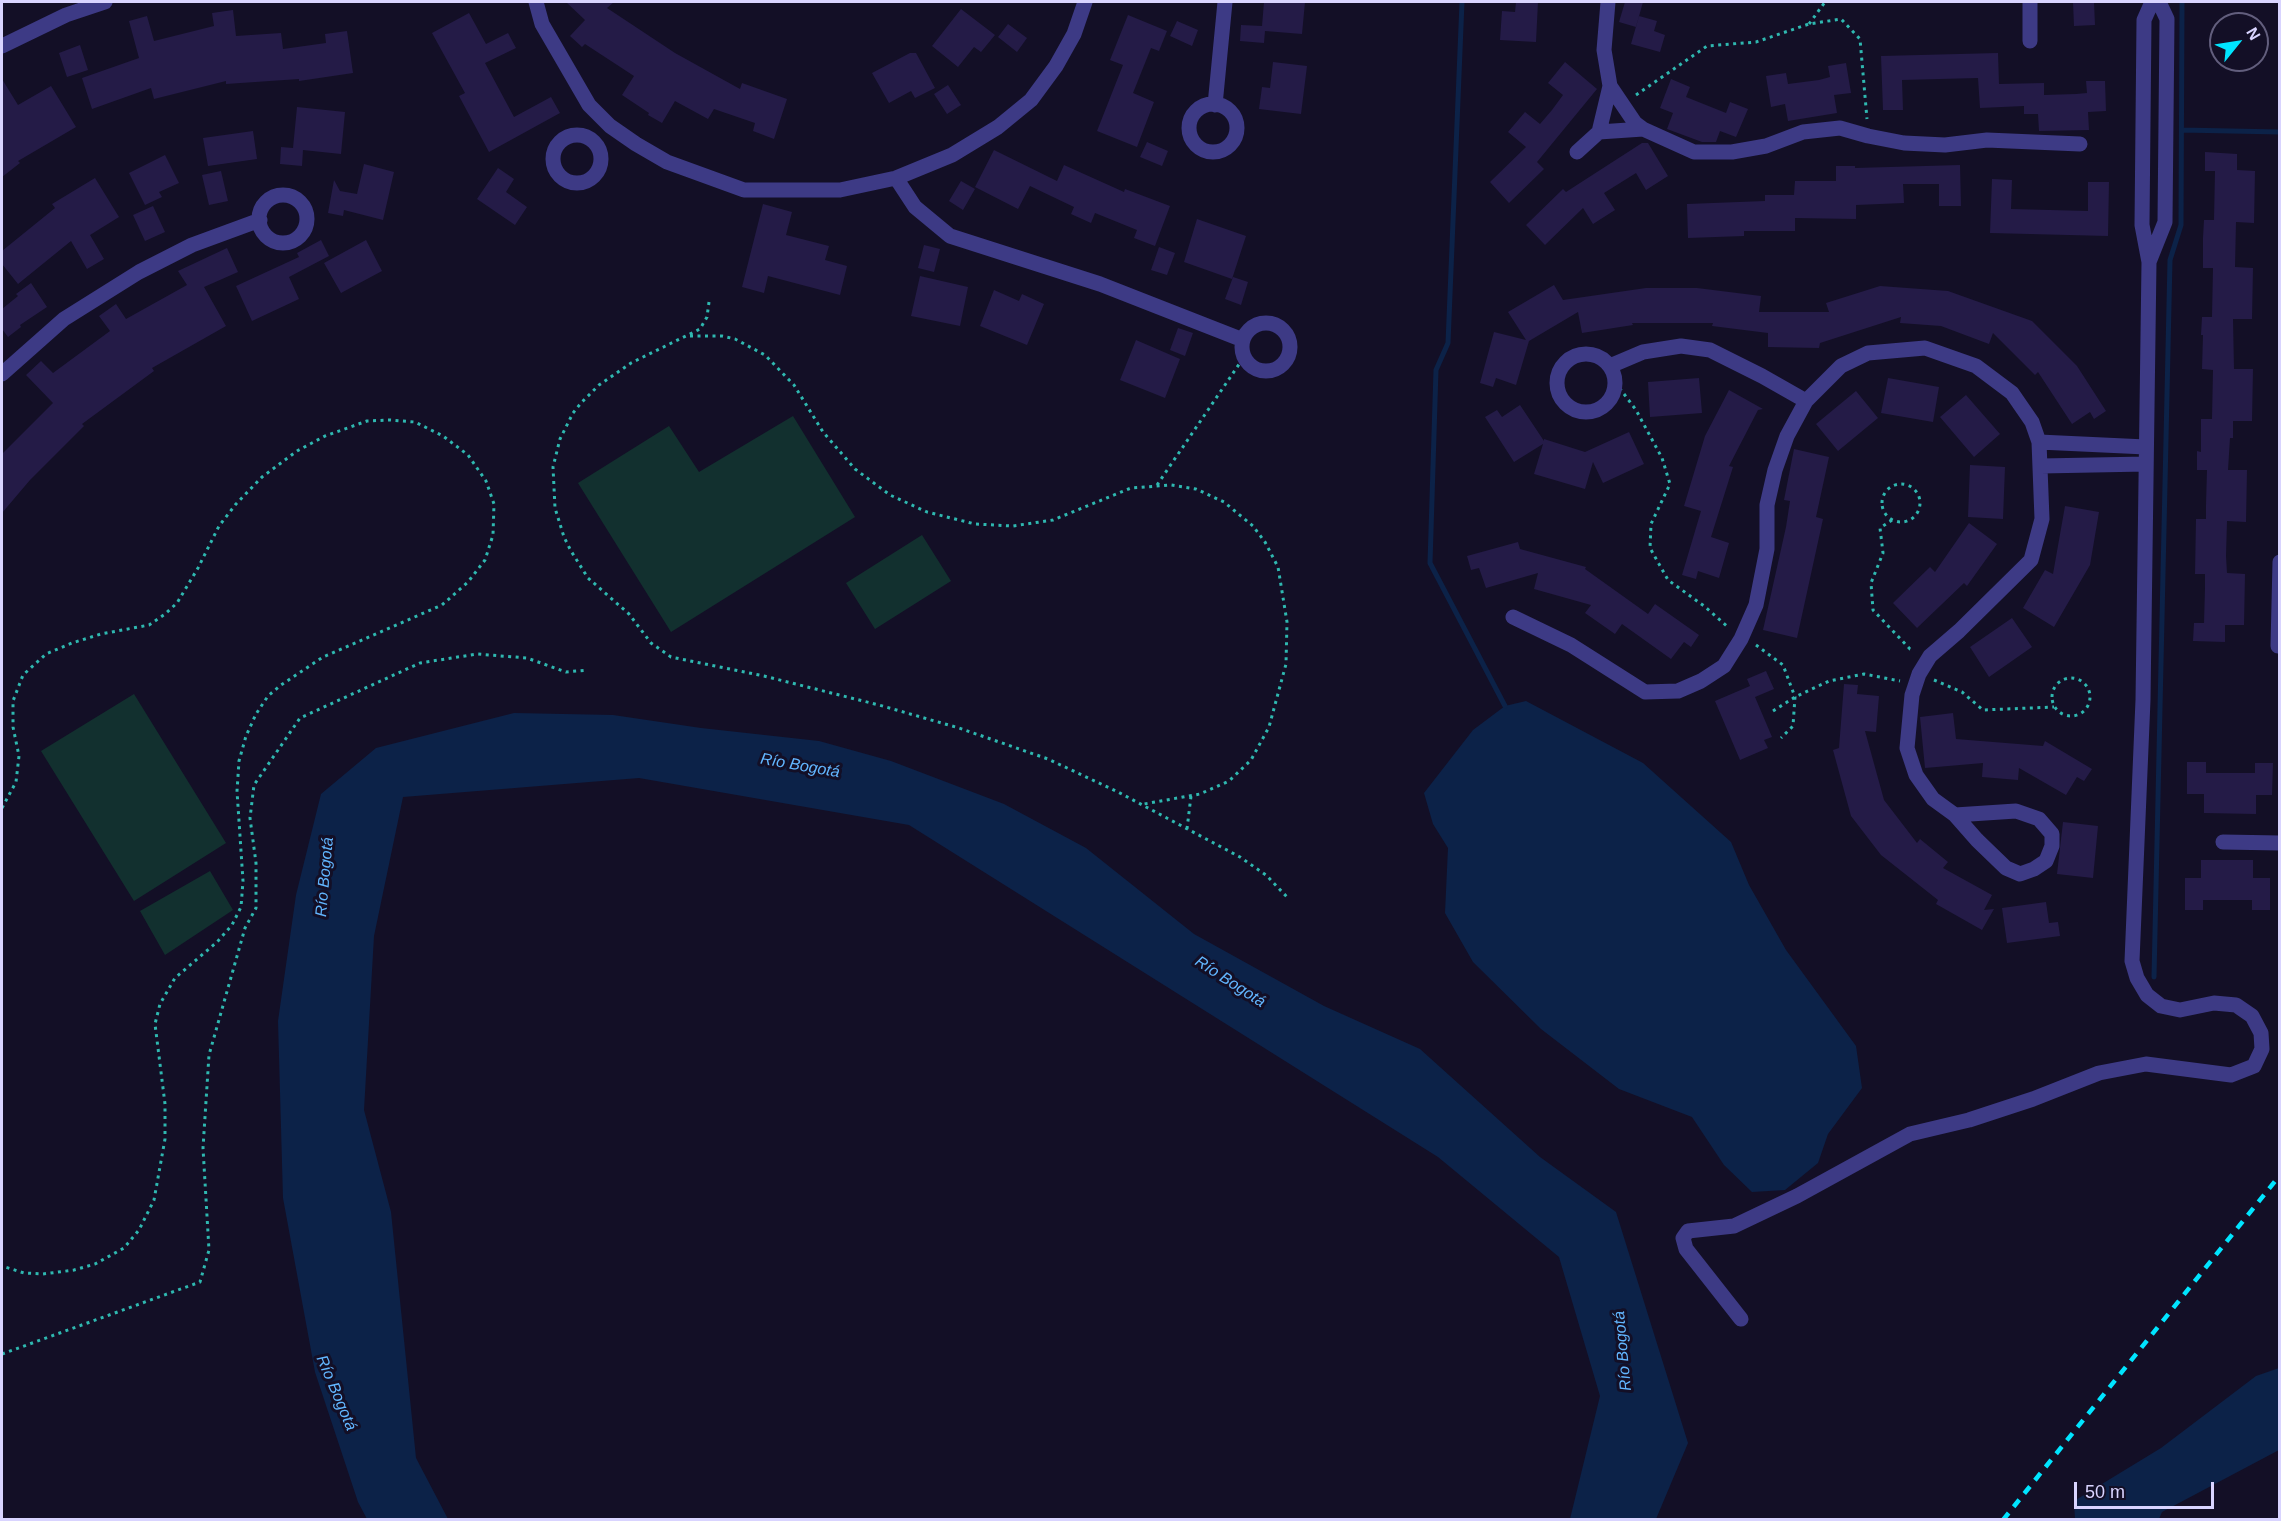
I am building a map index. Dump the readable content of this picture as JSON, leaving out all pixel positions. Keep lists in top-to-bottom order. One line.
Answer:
{"water":["Río Bogotá"],"scale_bar":"50 m","north":"top right"}
